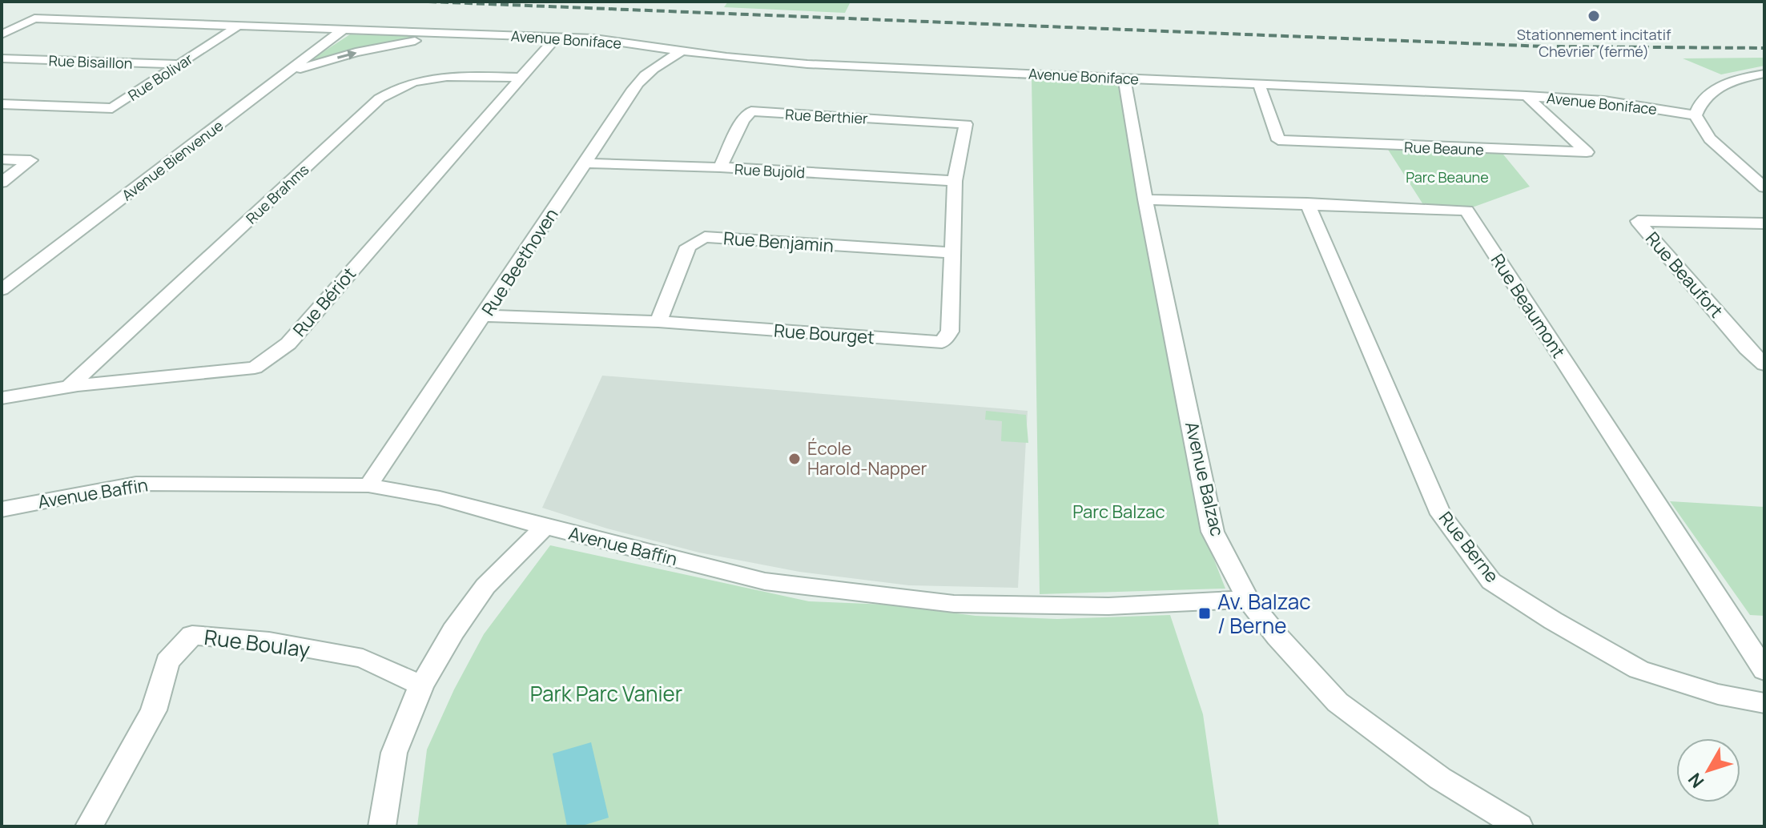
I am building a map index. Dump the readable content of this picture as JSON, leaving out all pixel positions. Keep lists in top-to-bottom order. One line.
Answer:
{"streets":{"street":["Avenue Boniface","Rue Bisaillon","Rue Bolivar","Rue Berthier","Rue Beaune","Avenue Bienvenue","Rue Bujold","Rue Brahms","Rue Benjamin","Rue Beethoven","Rue Beaufort","Rue Bériot","Rue Beaumont","Rue Bourget","Avenue Balzac","Avenue Baffin","Rue Berne","Rue Boulay"]},"crossings":[["Avenue Boniface","Rue Bolivar"],["Avenue Boniface","Rue Beaune"],["Avenue Boniface","Avenue Bienvenue"],["Avenue Boniface","Rue Beethoven"],["Avenue Boniface","Rue Bériot"],["Avenue Boniface","Avenue Balzac"],["Rue Bisaillon","Rue Bolivar"],["Rue Berthier","Rue Bujold"],["Rue Berthier","Rue Bourget"],["Rue Bujold","Rue Beethoven"],["Rue Bujold","Rue Bourget"],["Rue Brahms","Rue Bériot"],["Rue Benjamin","Rue Bourget"],["Rue Beethoven","Rue Bourget"],["Rue Beethoven","Avenue Baffin"],["Rue Beaumont","Avenue Balzac"],["Rue Beaumont","Rue Berne"],["Avenue Balzac","Avenue Baffin"]],"parks":["Parc Beaune","Parc Balzac","Park Parc Vanier"],"places":{"other":["Stationnement incitatif Chevrier (fermé)","École Harold-Napper"],"transit":["Av. Balzac / Berne"]},"north":"bottom left"}
